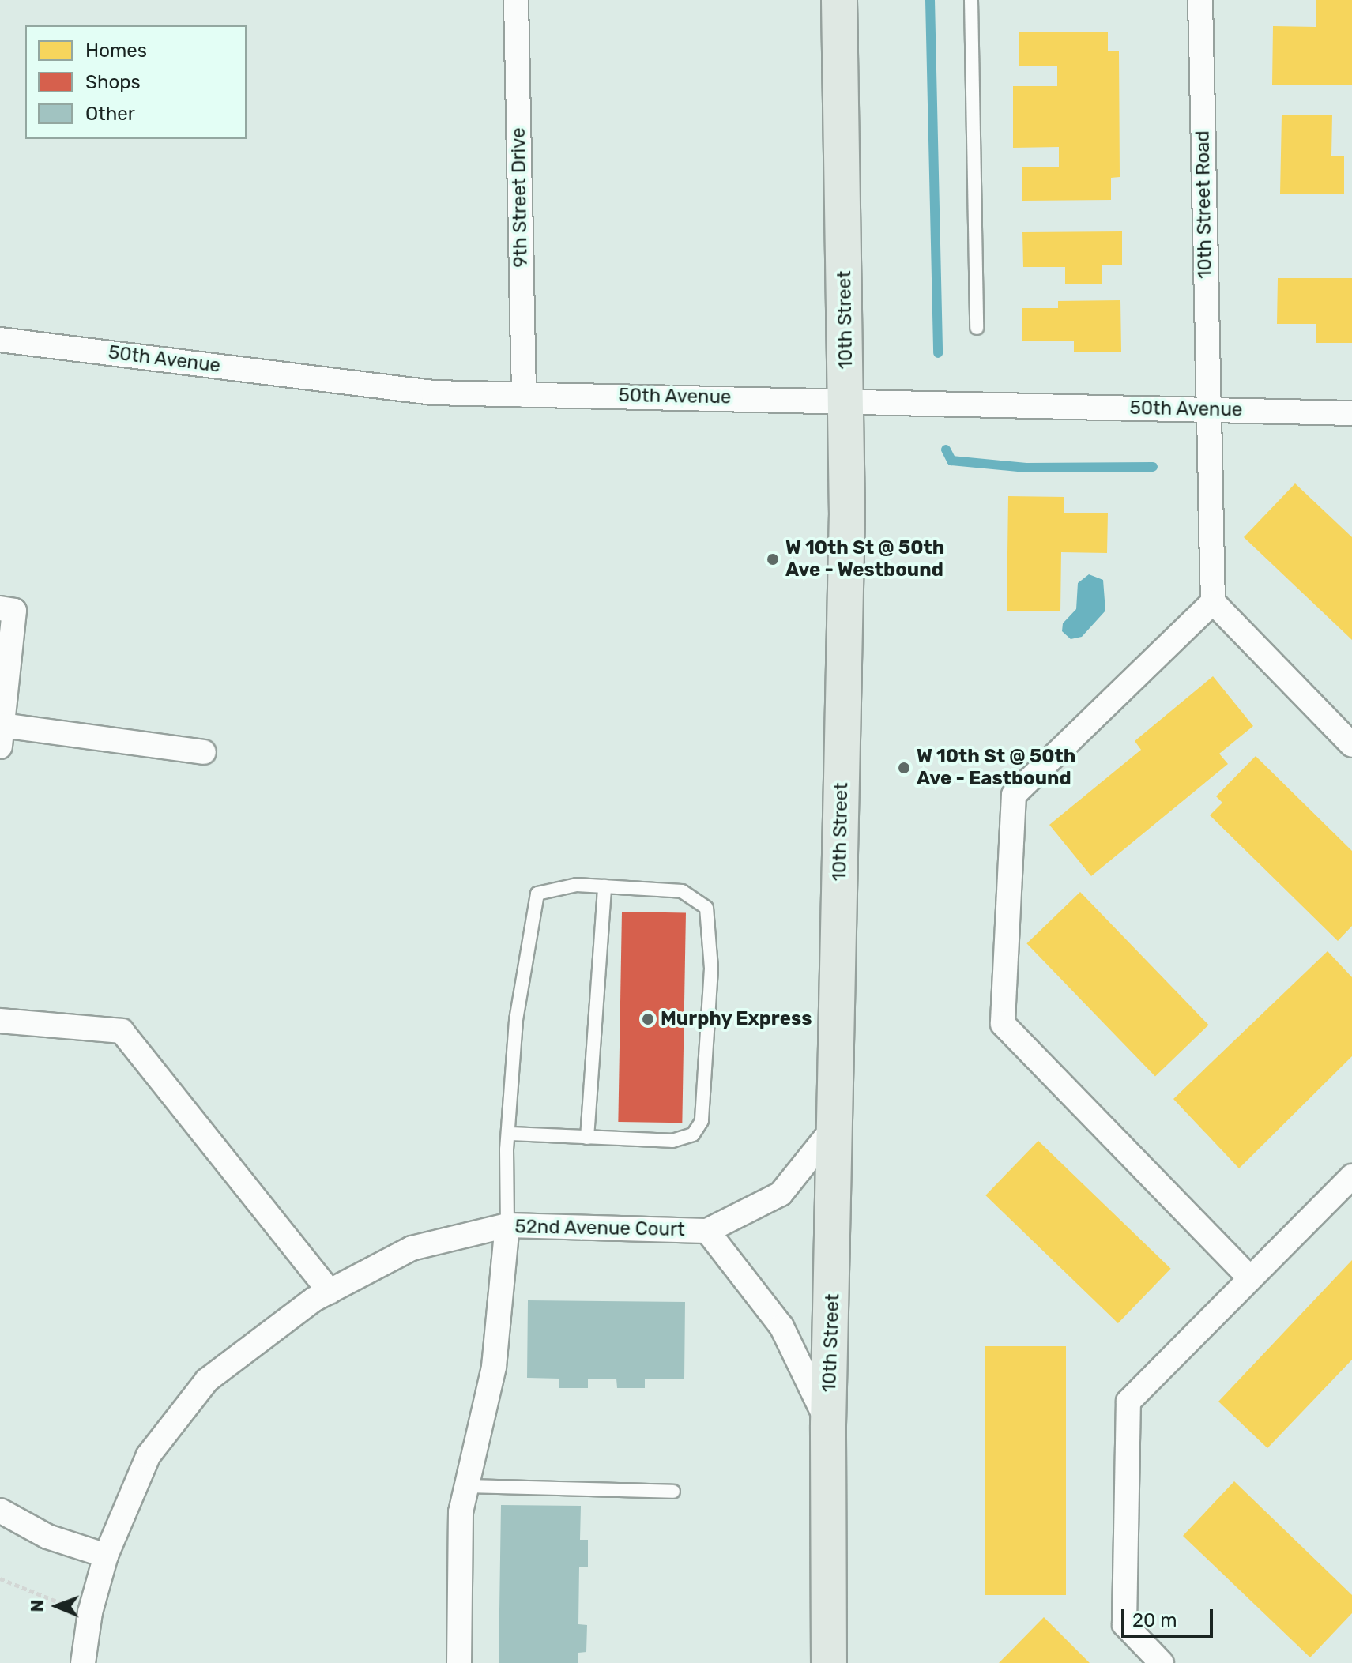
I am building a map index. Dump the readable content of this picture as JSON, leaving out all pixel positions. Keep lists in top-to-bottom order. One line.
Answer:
{"streets":{"main road":["10th Street"],"street":["9th Street Drive","10th Street Road","50th Avenue","52nd Avenue Court"]},"crossings":[["9th Street Drive","50th Avenue"],["10th Street Road","50th Avenue"],["10th Street","50th Avenue"],["10th Street","52nd Avenue Court"]],"places":["W 10th St @ 50th Ave - Westbound","W 10th St @ 50th Ave - Eastbound","Murphy Express"],"legend":["Homes","Shops","Other"],"scale_bar":"20 m","north":"left"}
